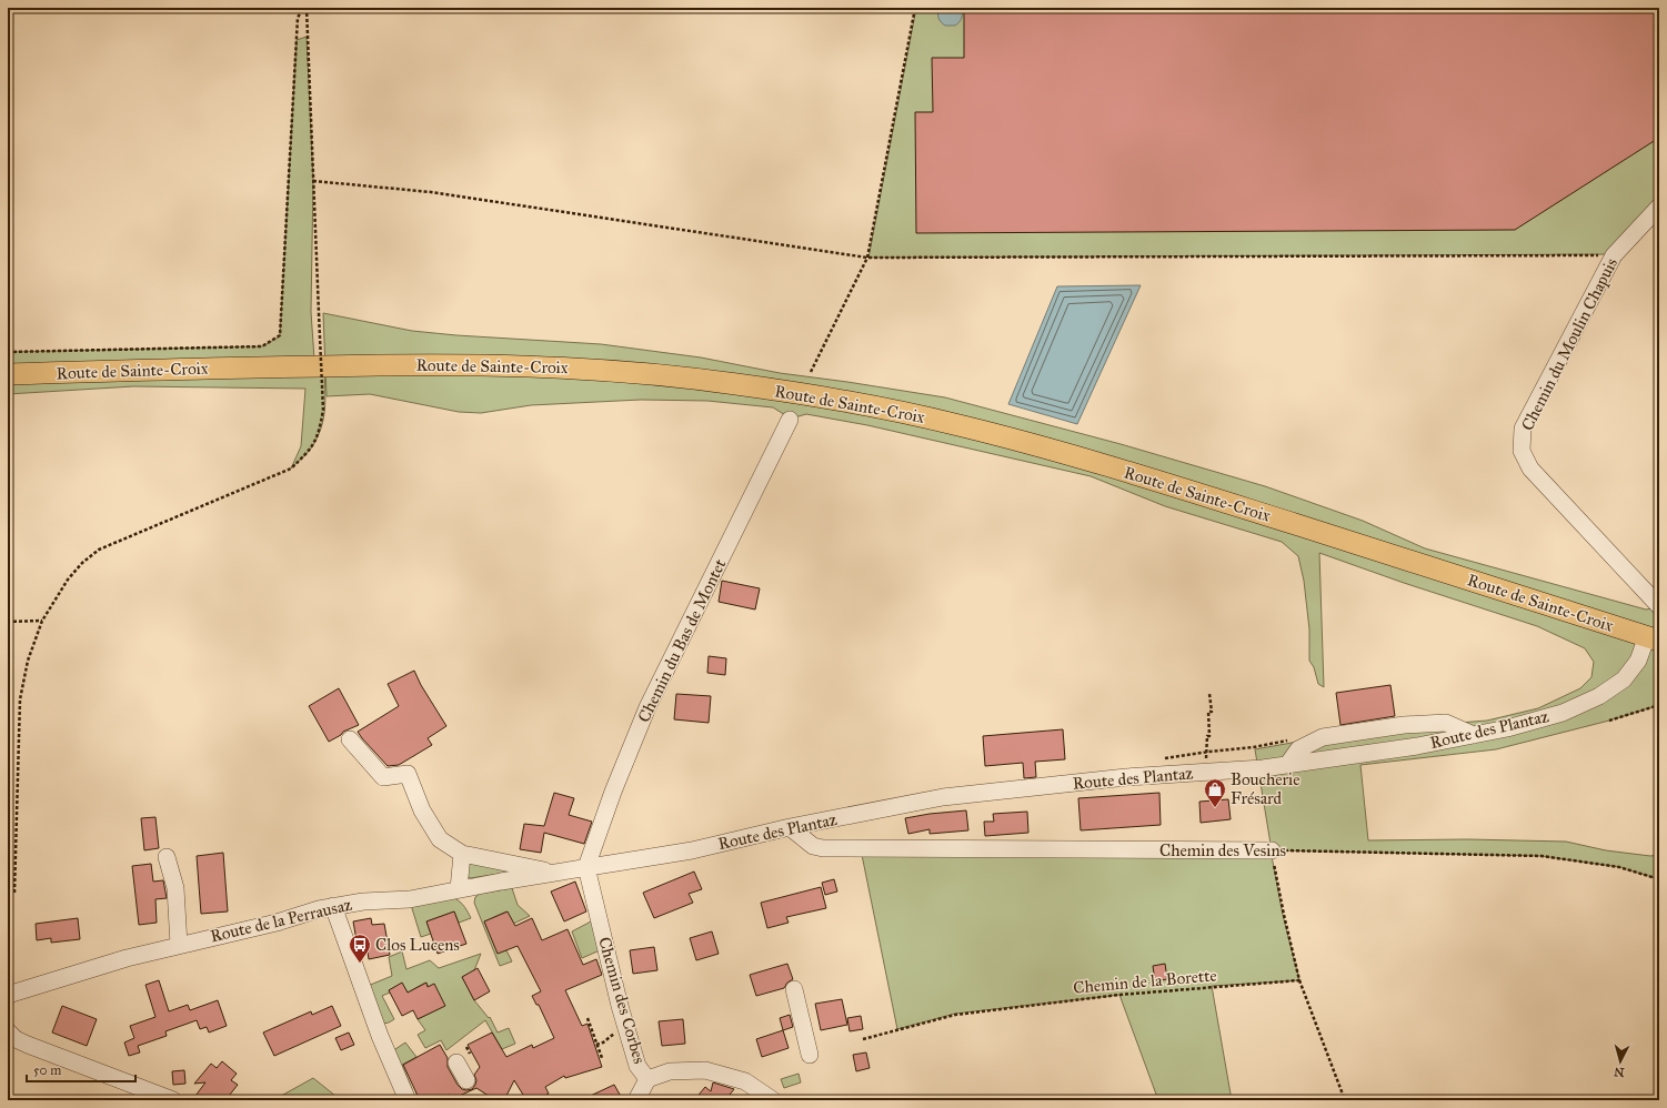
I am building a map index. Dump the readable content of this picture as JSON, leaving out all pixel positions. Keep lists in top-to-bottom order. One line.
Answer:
{"streets":{"main road":["Route de Sainte-Croix"],"street":["Chemin du Moulin Chapuis","Chemin du Bas de Montet","Route des Plantaz","Chemin des Vesins","Route de la Perrausaz","Chemin des Corbes"],"path":["Chemin de la Borette"]},"crossings":[["Route de Sainte-Croix","Route des Plantaz"],["Chemin du Bas de Montet","Route des Plantaz"],["Chemin du Bas de Montet","Route de la Perrausaz"],["Chemin du Bas de Montet","Chemin des Corbes"],["Route des Plantaz","Chemin des Vesins"],["Route des Plantaz","Route de la Perrausaz"],["Route des Plantaz","Chemin des Corbes"],["Route de la Perrausaz","Chemin des Corbes"]],"places":{"shop":["Boucherie Frésard"],"bus stop":["Clos Lucens"]},"scale_bar":"50 m","north":"bottom"}
